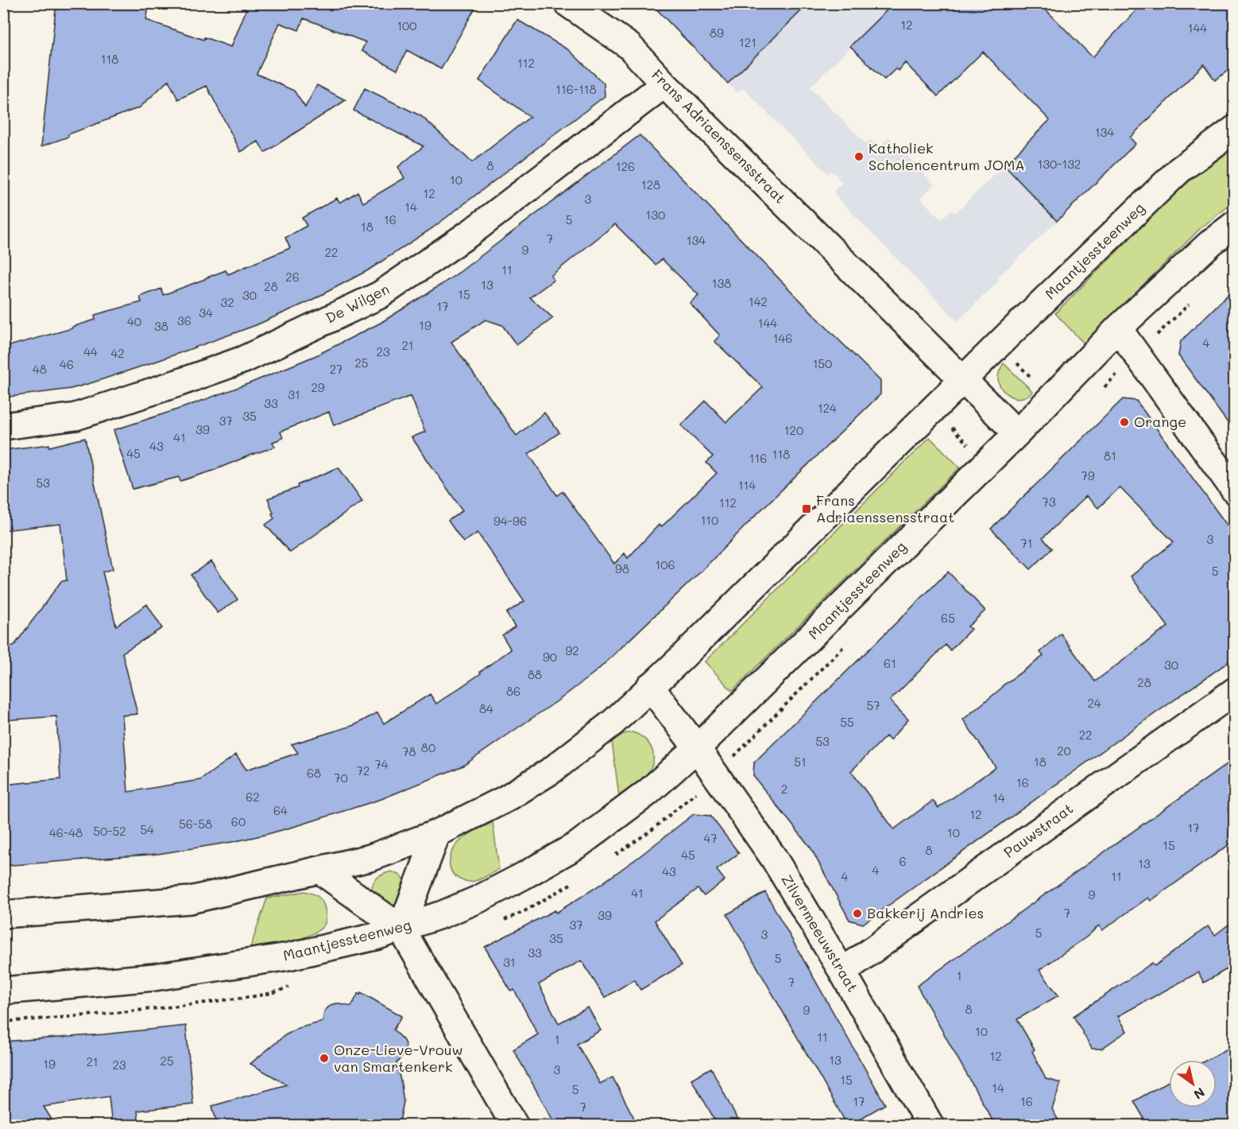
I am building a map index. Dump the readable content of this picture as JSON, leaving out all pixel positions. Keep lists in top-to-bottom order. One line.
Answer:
{"streets":{"street":["Frans Adriaenssensstraat","Maantjessteenweg","De Wilgen","Pauwstraat","Zilvermeeuwstraat"]},"crossings":[["Frans Adriaenssensstraat","Maantjessteenweg"],["Frans Adriaenssensstraat","De Wilgen"],["Maantjessteenweg","Zilvermeeuwstraat"],["Pauwstraat","Zilvermeeuwstraat"]],"places":{"other":["Katholiek Scholencentrum JOMA","Orange","Bakkerij Andries","Onze-Lieve-Vrouw van Smartenkerk"],"transit":["Frans Adriaenssensstraat"]},"house_numbers":["12","100","144","89","121","118","112","116-118","134","130-132","8","126","10","128","12","3","14","130","16","5","18","7","134","9","22","11","26","138","13","28","15","30","142","32","17","34","36","40","144","19","38","146","4","21","44","23","42","25","150","46","48","27","29","31","33","124","35","37","39","120","41","43","45","118","81","116","79","53","114","73","112","110","94-96","3","71","106","98","5","65","92","90","61","30","88","28","86","24","57","84","55","22","53","80","20","78","51","18","74","72","68","70","16","2","62","14","64","12","60","56-58","17","54","50-52","46-48","10","47","15","8","45","6","13","4","43","4","11","41","9","7","39","37","5","3","35","33","5","31","1","7","8","9","10","11","1","12","13","25","21","19","23","3","15","14","5","17","16","7"],"north":"bottom right"}
